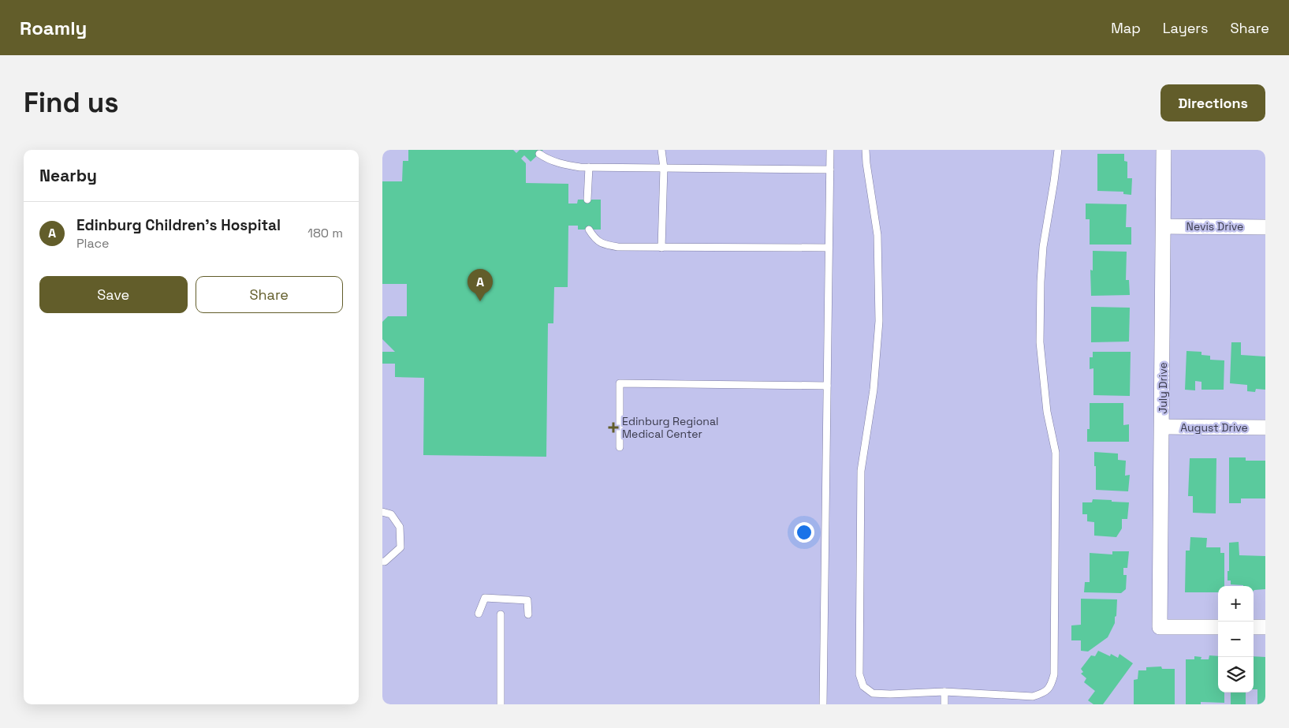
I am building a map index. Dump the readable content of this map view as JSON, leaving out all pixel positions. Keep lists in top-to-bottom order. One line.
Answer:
{"streets":{"street":["Nevis Drive","July Drive","August Drive"]},"crossings":[["Nevis Drive","July Drive"],["July Drive","August Drive"]],"places":{"health":["Edinburg Regional Medical Center"]},"page":{"header":"Roamly","nav":["Map","Layers","Share"],"buttons":["Directions",["Save","Share"]],"title":"Find us","heading":"Nearby","list":[{"mark":"A","name":"Edinburg Children's Hospital","note":"Place","value":"180 m"}],"pins":"A","map_buttons":["+","−"]}}
